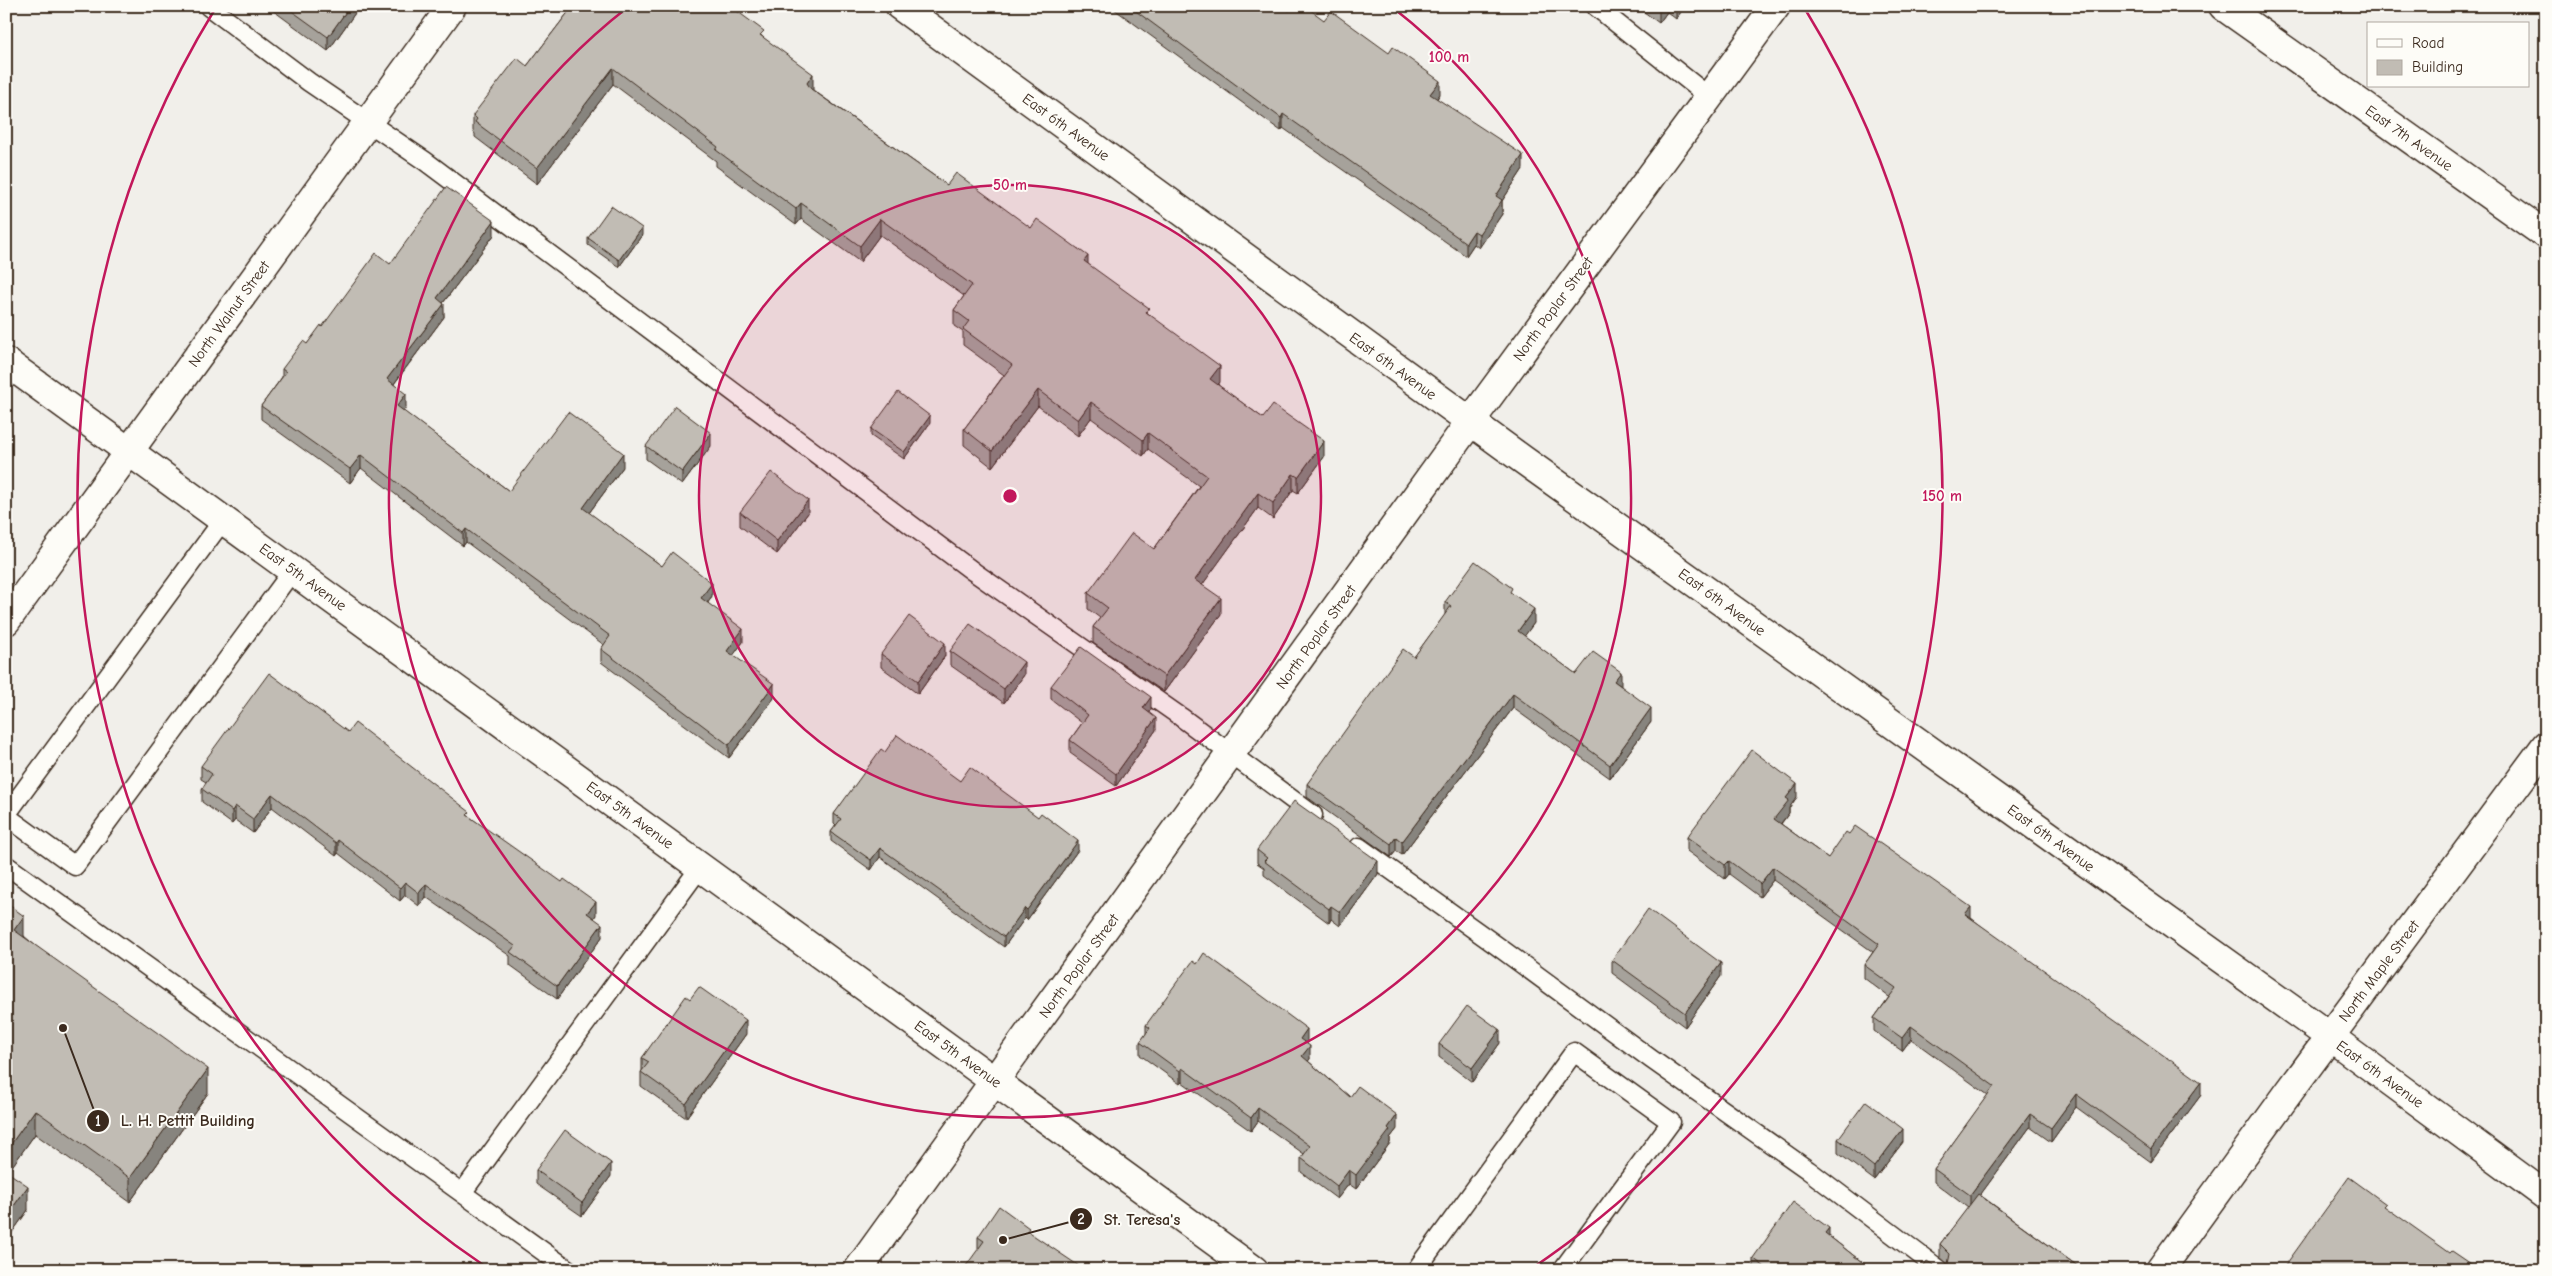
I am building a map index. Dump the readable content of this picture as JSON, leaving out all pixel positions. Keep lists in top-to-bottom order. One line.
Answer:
{"streets":{"street":["East 6th Avenue","East 7th Avenue","North Poplar Street","North Walnut Street","East 5th Avenue","North Maple Street"]},"crossings":[["East 6th Avenue","North Poplar Street"],["East 6th Avenue","North Maple Street"],["North Poplar Street","East 5th Avenue"],["North Walnut Street","East 5th Avenue"]],"places":["L. H. Pettit Building","St. Teresa's"],"legend":["Road","Building"],"rings":["100 m","50 m","150 m"]}
